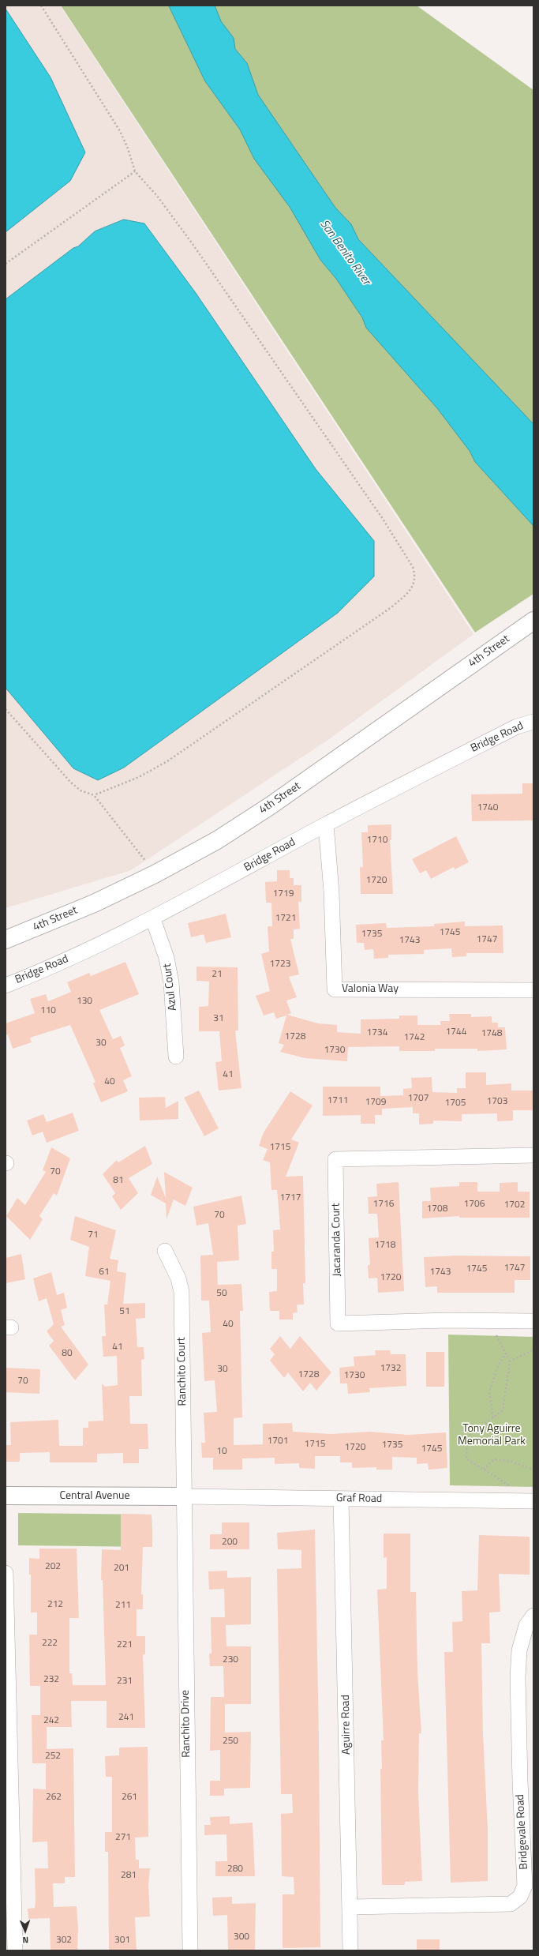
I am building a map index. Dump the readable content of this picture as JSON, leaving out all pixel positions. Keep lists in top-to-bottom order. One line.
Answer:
{"streets":{"main road":["4th Street","Central Avenue"],"street":["Bridge Road","Azul Court","Valonia Way","Jacaranda Court","Ranchito Court","Graf Road","Ranchito Drive","Aguirre Road","Bridgevale Road"]},"crossings":[["Bridge Road","Azul Court"],["Bridge Road","Valonia Way"],["Ranchito Court","Central Avenue"],["Ranchito Court","Graf Road"],["Ranchito Court","Ranchito Drive"],["Central Avenue","Graf Road"],["Central Avenue","Ranchito Drive"],["Graf Road","Ranchito Drive"],["Graf Road","Aguirre Road"],["Aguirre Road","Bridgevale Road"]],"water":["San Benito River"],"parks":["Tony Aguirre Memorial Park"],"house_numbers":["1740","1710","1720","1719","1721","1745","1735","1747","1743","1723","21","130","110","31","1744","1734","1748","1728","1742","30","1730","41","40","1707","1711","1703","1709","1705","1715","70","81","1717","1716","1706","1702","1708","70","71","1718","1747","1745","61","1743","1720","50","51","40","41","80","1732","30","1728","1730","70","1701","1715","1735","1720","1745","10","200","202","201","212","211","222","221","230","232","231","241","242","250","252","262","261","271","280","281","300","302","301"],"north":"bottom"}
